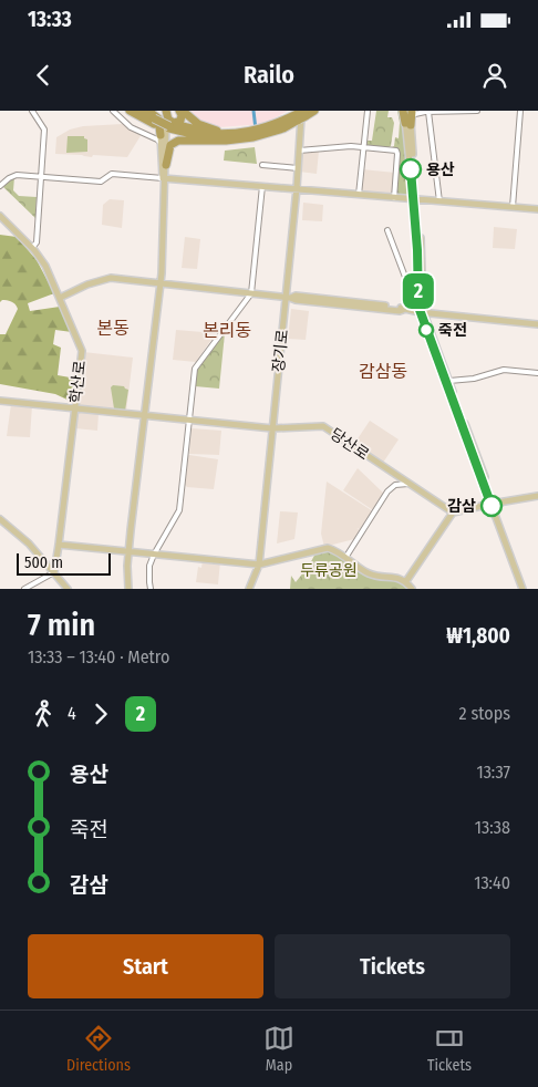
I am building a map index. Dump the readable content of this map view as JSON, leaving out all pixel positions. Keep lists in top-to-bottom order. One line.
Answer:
{"streets":{"main road":["장기로","학산로","당산로"]},"crossings":[["장기로","당산로"],["학산로","당산로"]],"districts":["본동","본리동","감삼동"],"parks":["두류공원"],"places":["용산","죽전","감삼"],"lines":["metro line 2"],"scale_bar":"500 m","page":{"status":"13:33","header":"Railo","on_map":"2","scale":"500 m","heading":["7 min","13:33 – 13:40 · Metro","₩1,800"],"legs":["4","2","2 stops"],"list":[{"name":"용산","value":"13:37"},{"name":"죽전","value":"13:38"},{"name":"감삼","value":"13:40"}],"buttons":["Start","Tickets"],"tabs":["Directions","Map","Tickets"]}}
